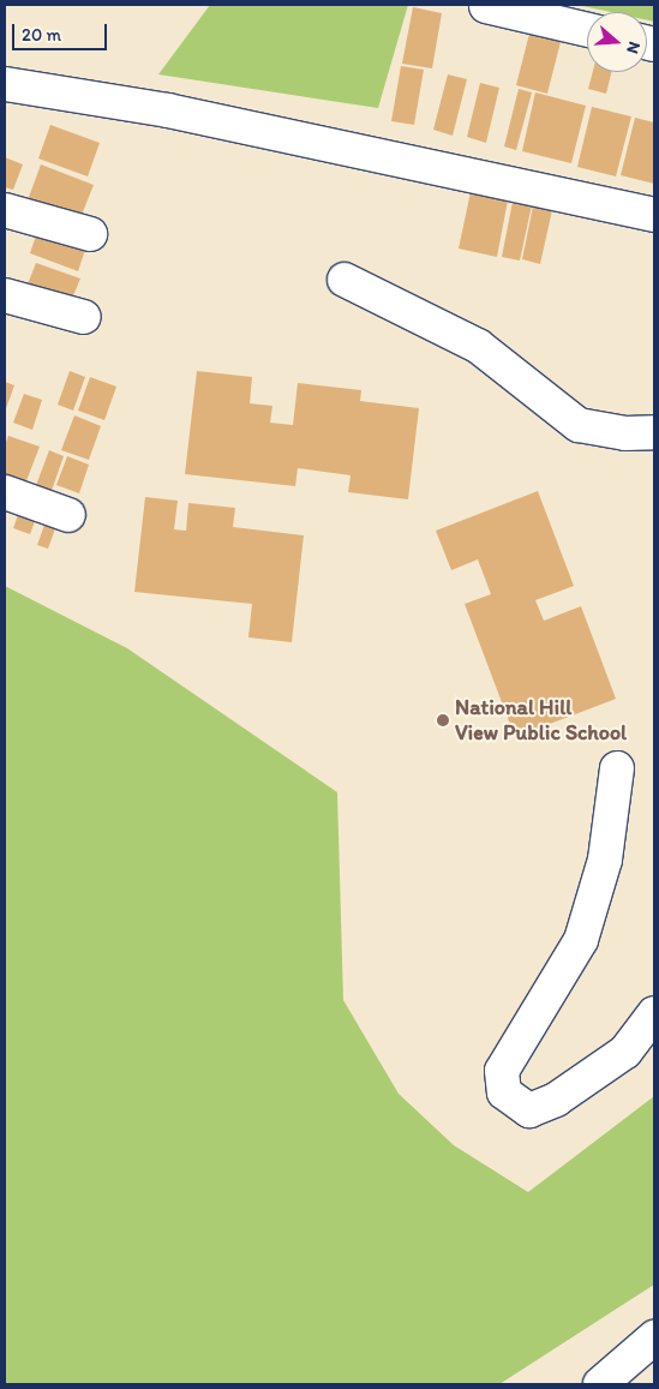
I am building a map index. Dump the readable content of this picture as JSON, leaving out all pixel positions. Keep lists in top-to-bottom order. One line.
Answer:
{"places":["National Hill View Public School"],"scale_bar":"20 m","north":"right"}
